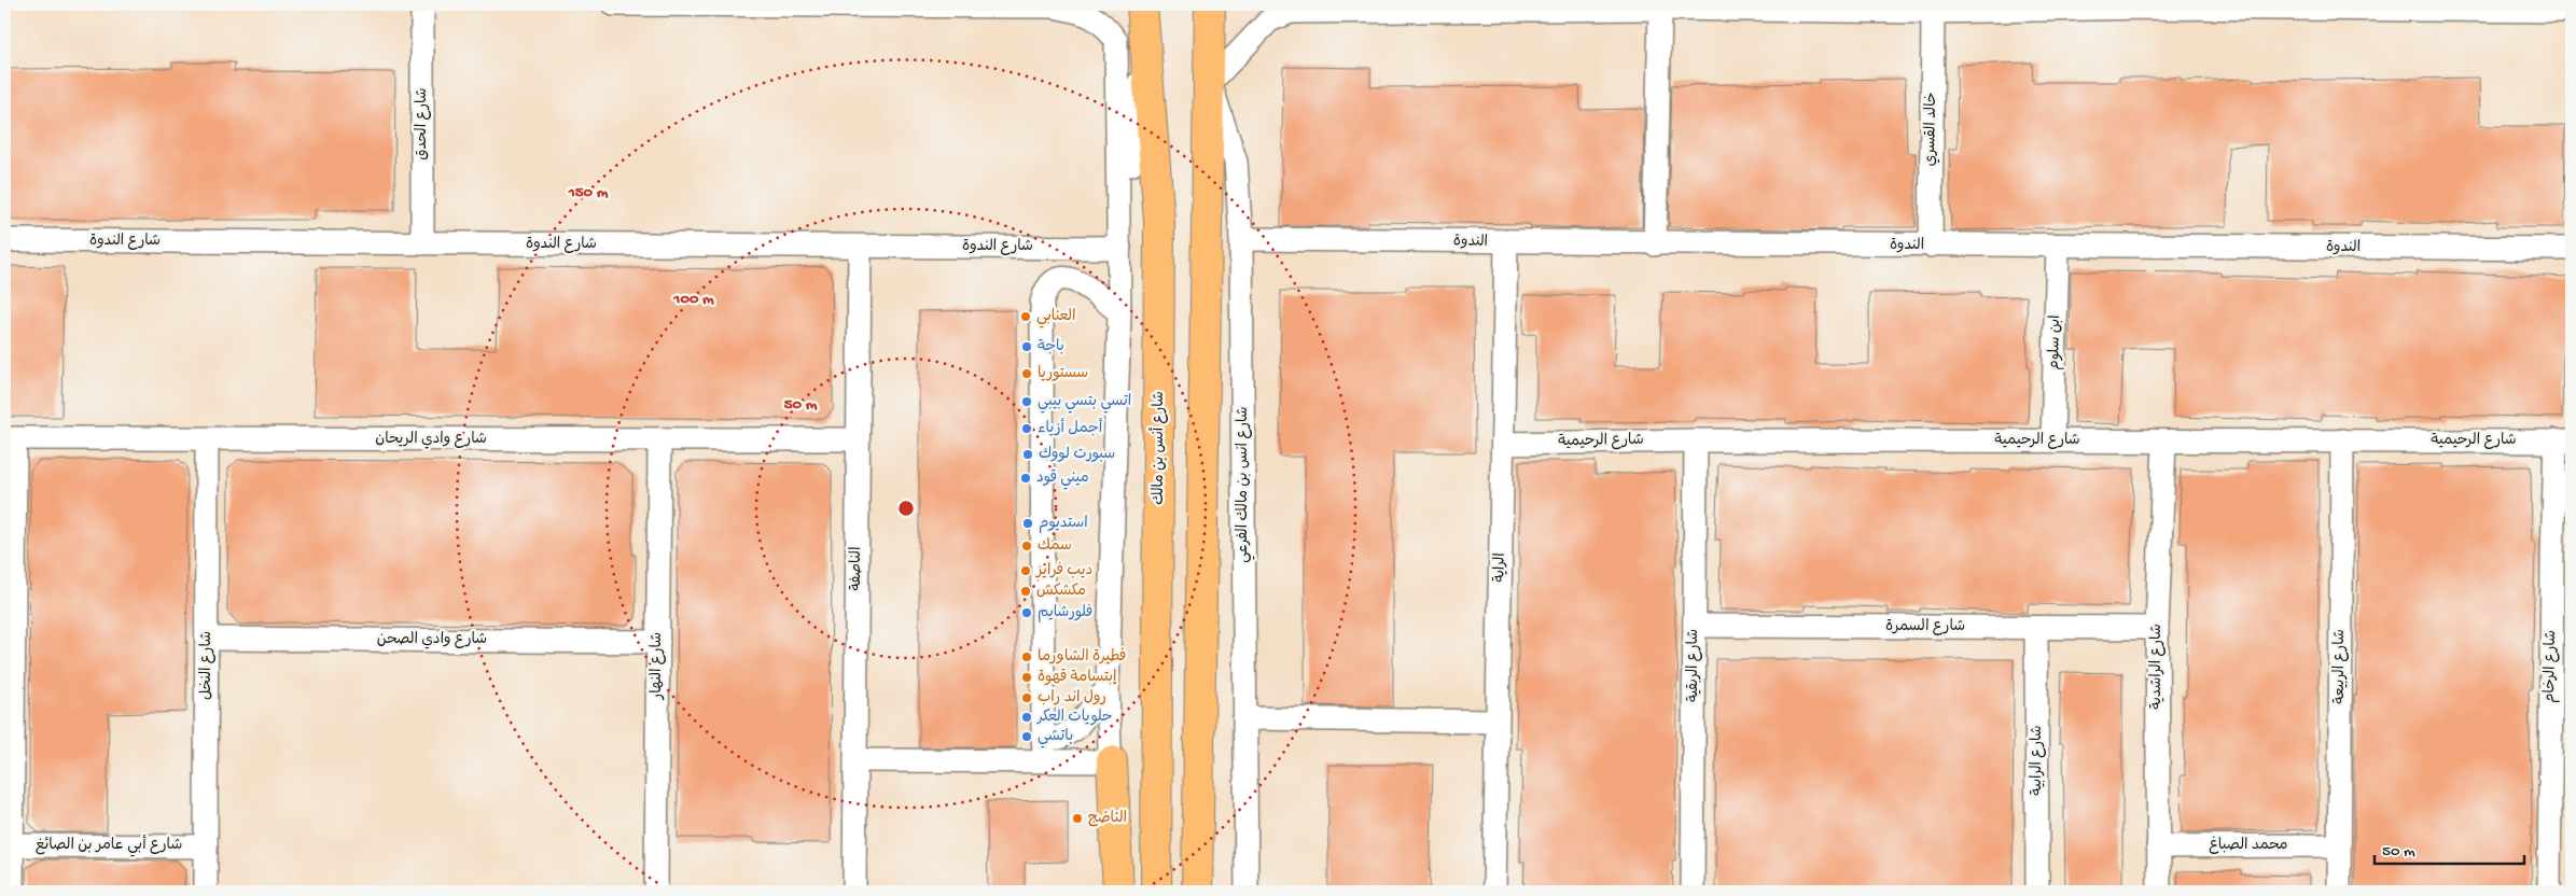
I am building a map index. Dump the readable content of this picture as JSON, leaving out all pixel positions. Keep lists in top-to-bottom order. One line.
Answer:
{"streets":{"main road":["شارع أنس بن مالك"],"street":["شارع الحدق","خالد القسري","شارع الندوة","الندوة","ابن سلوم","شارع وادي الريحان","شارع الرحيمية","شارع انس بن مالك الفرعي","الراية","الناصفة","شارع السمرة","شارع وادي الصحن","شارع النخل","شارع النهار","شارع الربقية","شارع الراشدية","شارع الربيعة","شارع الرخام","شارع الرابية","شارع أبي عامر بن الصائغ","محمد الصباغ"]},"crossings":[["شارع الحدق","شارع الندوة"],["خالد القسري","الندوة"],["شارع الندوة","الناصفة"],["الندوة","ابن سلوم"],["الندوة","شارع انس بن مالك الفرعي"],["الندوة","الراية"],["ابن سلوم","شارع الرحيمية"],["شارع وادي الريحان","الناصفة"],["شارع وادي الريحان","شارع النخل"],["شارع وادي الريحان","شارع النهار"],["شارع الرحيمية","الراية"],["شارع الرحيمية","شارع الربقية"],["شارع الرحيمية","شارع الراشدية"],["شارع الرحيمية","شارع الربيعة"],["شارع الرحيمية","شارع الرخام"],["شارع السمرة","شارع الربقية"],["شارع السمرة","شارع الراشدية"],["شارع السمرة","شارع الرابية"],["شارع وادي الصحن","شارع النخل"],["شارع وادي الصحن","شارع النهار"],["شارع النخل","شارع أبي عامر بن الصائغ"],["شارع الراشدية","محمد الصباغ"],["شارع الربيعة","محمد الصباغ"]],"places":["العنابي","باجة","سستوريا","اتسي بتسي بيبي","أجمل أزياء","سبورت لووك","ميني قود","استديوم","سمك","ديب فرايز","مكشكش","فلورشايم","فطيرة الشاورما","إبتسامة قهوة","رول اند راب","حلويات العكر","باتشي","الناضج"],"scale_bar":"50 m","rings":["150 m","100 m","50 m"]}
